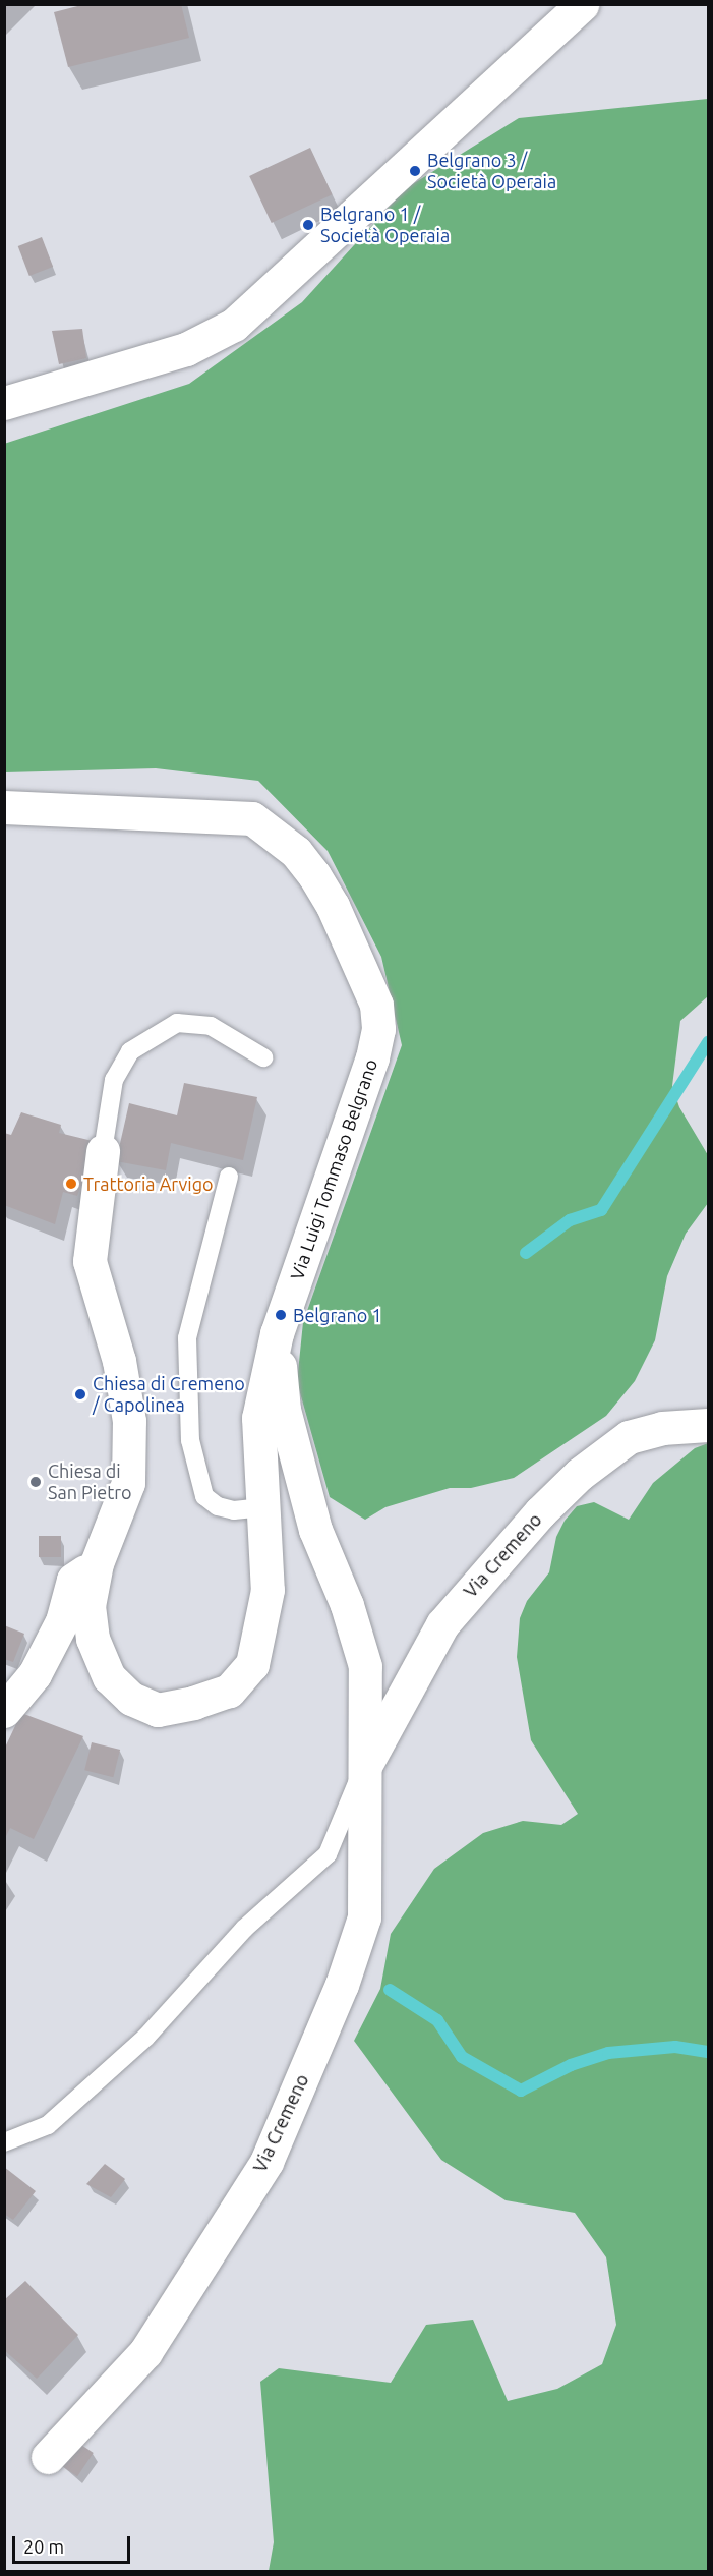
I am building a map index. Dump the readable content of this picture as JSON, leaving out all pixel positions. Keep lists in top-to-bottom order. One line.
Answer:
{"streets":{"street":["Via Luigi Tommaso Belgrano","Via Cremeno"]},"crossings":[["Via Luigi Tommaso Belgrano","Via Cremeno"]],"places":["Belgrano 3 / Società Operaia","Belgrano 1 / Società Operaia","Trattoria Arvigo","Belgrano 1","Chiesa di Cremeno / Capolinea","Chiesa di San Pietro"],"scale_bar":"20 m"}
